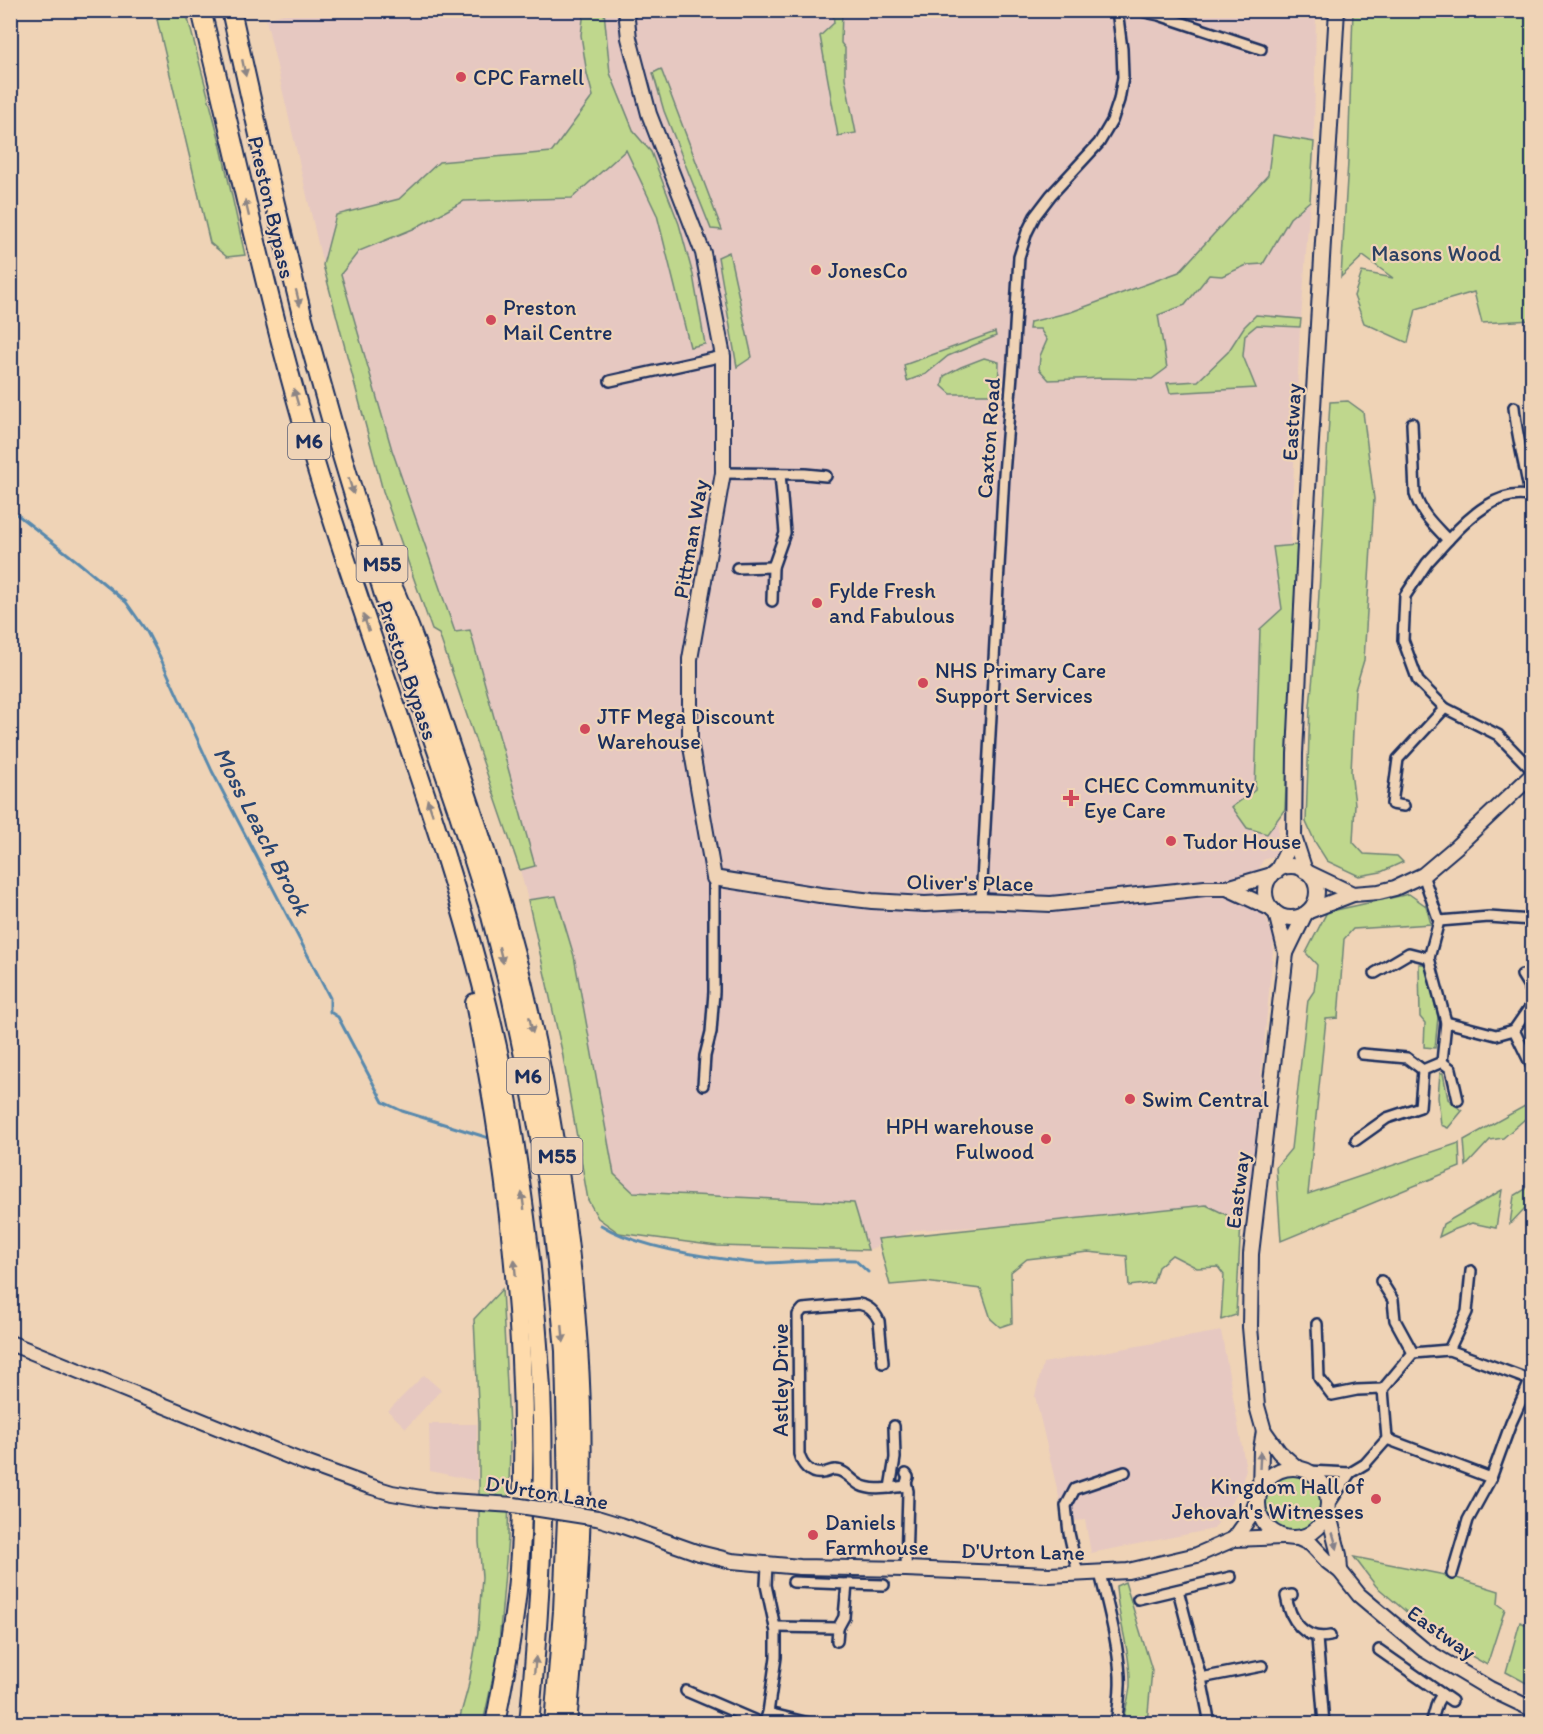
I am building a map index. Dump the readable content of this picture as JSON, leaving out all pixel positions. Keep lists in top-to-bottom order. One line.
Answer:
{"streets":{"highway":["Preston Bypass","M6","M55"],"street":["Eastway","Caxton Road","Pittman Way","Oliver's Place","Astley Drive","D'Urton Lane"]},"crossings":[["Preston Bypass","M6"],["Preston Bypass","M55"],["Eastway","Oliver's Place"],["Eastway","D'Urton Lane"],["Caxton Road","Oliver's Place"],["M6","M55"],["Pittman Way","Oliver's Place"]],"water":["Moss Leach Brook"],"parks":["Masons Wood"],"places":{"other":["CPC Farnell","JonesCo","Preston Mail Centre","Fylde Fresh and Fabulous","NHS Primary Care Support Services","JTF Mega Discount Warehouse","Tudor House","Swim Central","HPH warehouse Fulwood","Kingdom Hall of Jehovah's Witnesses","Daniels Farmhouse"],"health":["CHEC Community Eye Care"]}}
